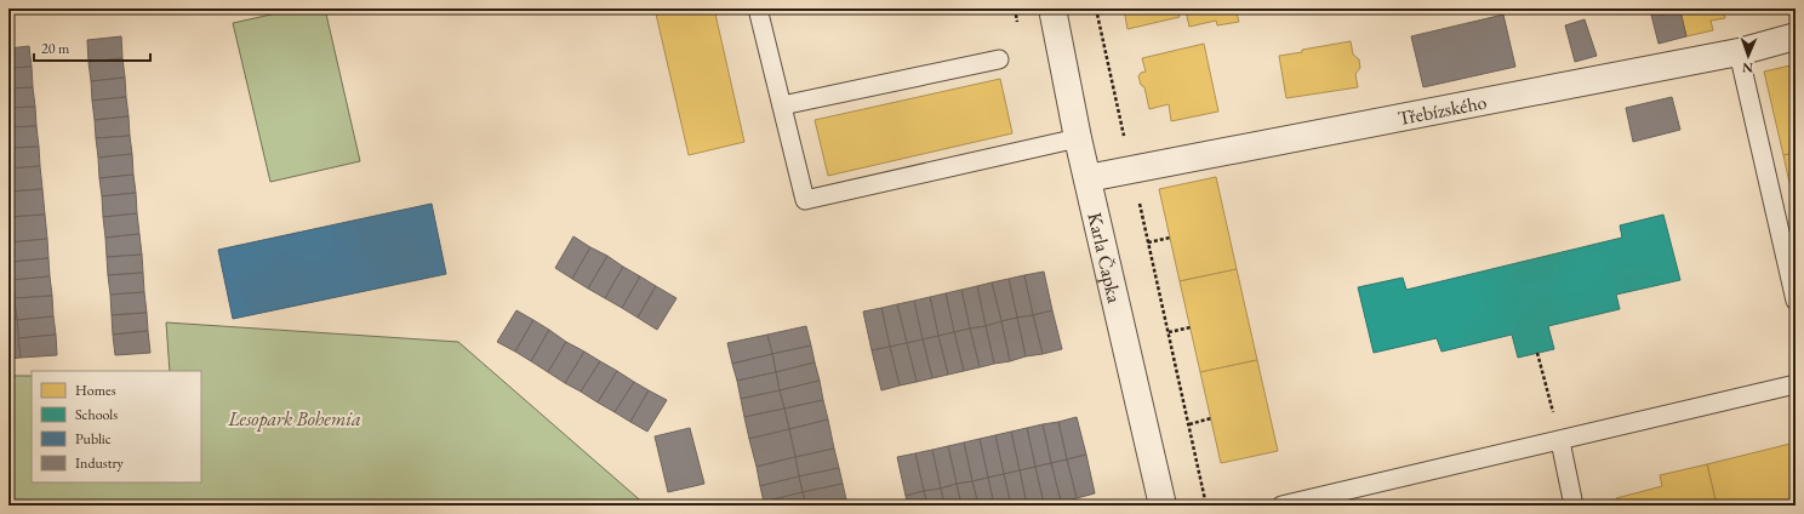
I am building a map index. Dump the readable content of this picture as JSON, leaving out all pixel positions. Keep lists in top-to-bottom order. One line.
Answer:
{"streets":{"street":["Třebízského","Karla Čapka"]},"crossings":[["Třebízského","Karla Čapka"]],"parks":["Lesopark Bohemia"],"legend":["Homes","Schools","Public","Industry"],"scale_bar":"20 m","north":"bottom"}
